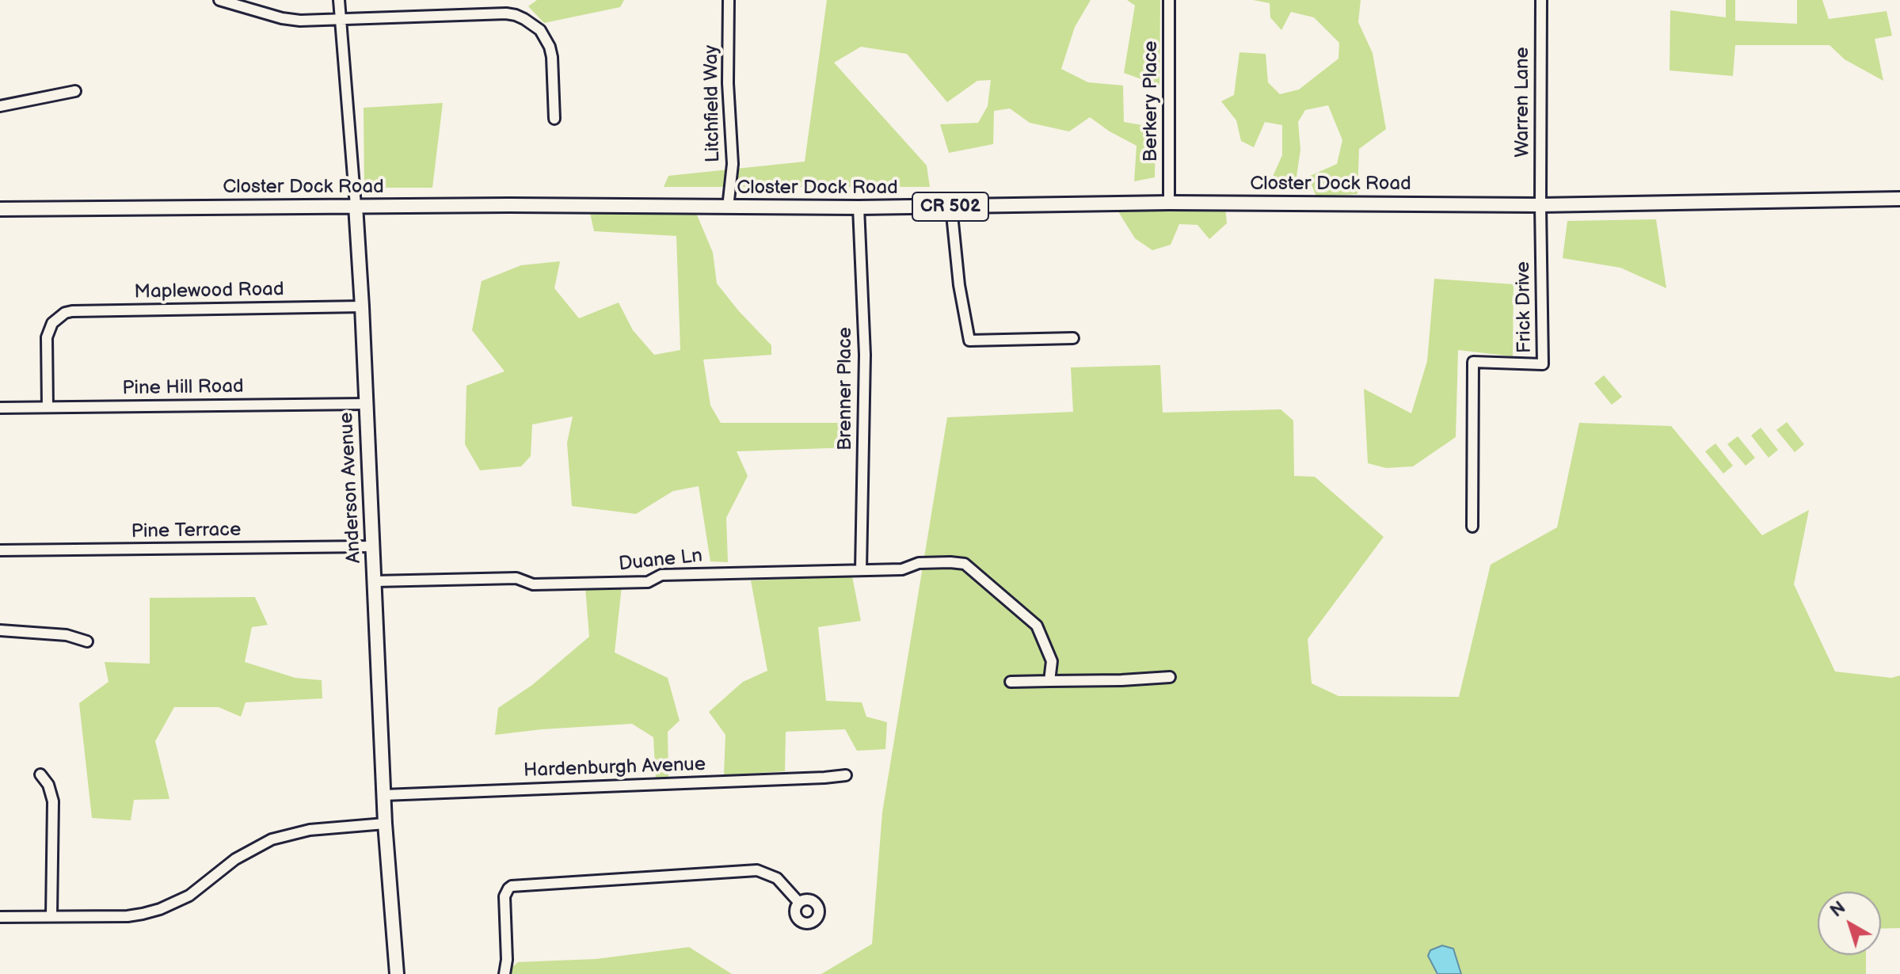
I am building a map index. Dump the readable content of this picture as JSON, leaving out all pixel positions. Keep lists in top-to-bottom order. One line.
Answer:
{"streets":{"main road":["Closter Dock Road","CR 502","Anderson Avenue"],"street":["Berkery Place","Warren Lane","Litchfield Way","Maplewood Road","Frick Drive","Pine Hill Road","Brenner Place","Pine Terrace","Duane Ln","Hardenburgh Avenue"]},"crossings":[["Berkery Place","Closter Dock Road"],["Warren Lane","Closter Dock Road"],["Warren Lane","Frick Drive"],["Litchfield Way","Closter Dock Road"],["Closter Dock Road","Frick Drive"],["Closter Dock Road","Brenner Place"],["Closter Dock Road","Anderson Avenue"],["Maplewood Road","Pine Hill Road"],["Maplewood Road","Anderson Avenue"],["Pine Hill Road","Anderson Avenue"],["Brenner Place","Duane Ln"],["Anderson Avenue","Pine Terrace"],["Anderson Avenue","Duane Ln"],["Anderson Avenue","Hardenburgh Avenue"]],"north":"top left"}
